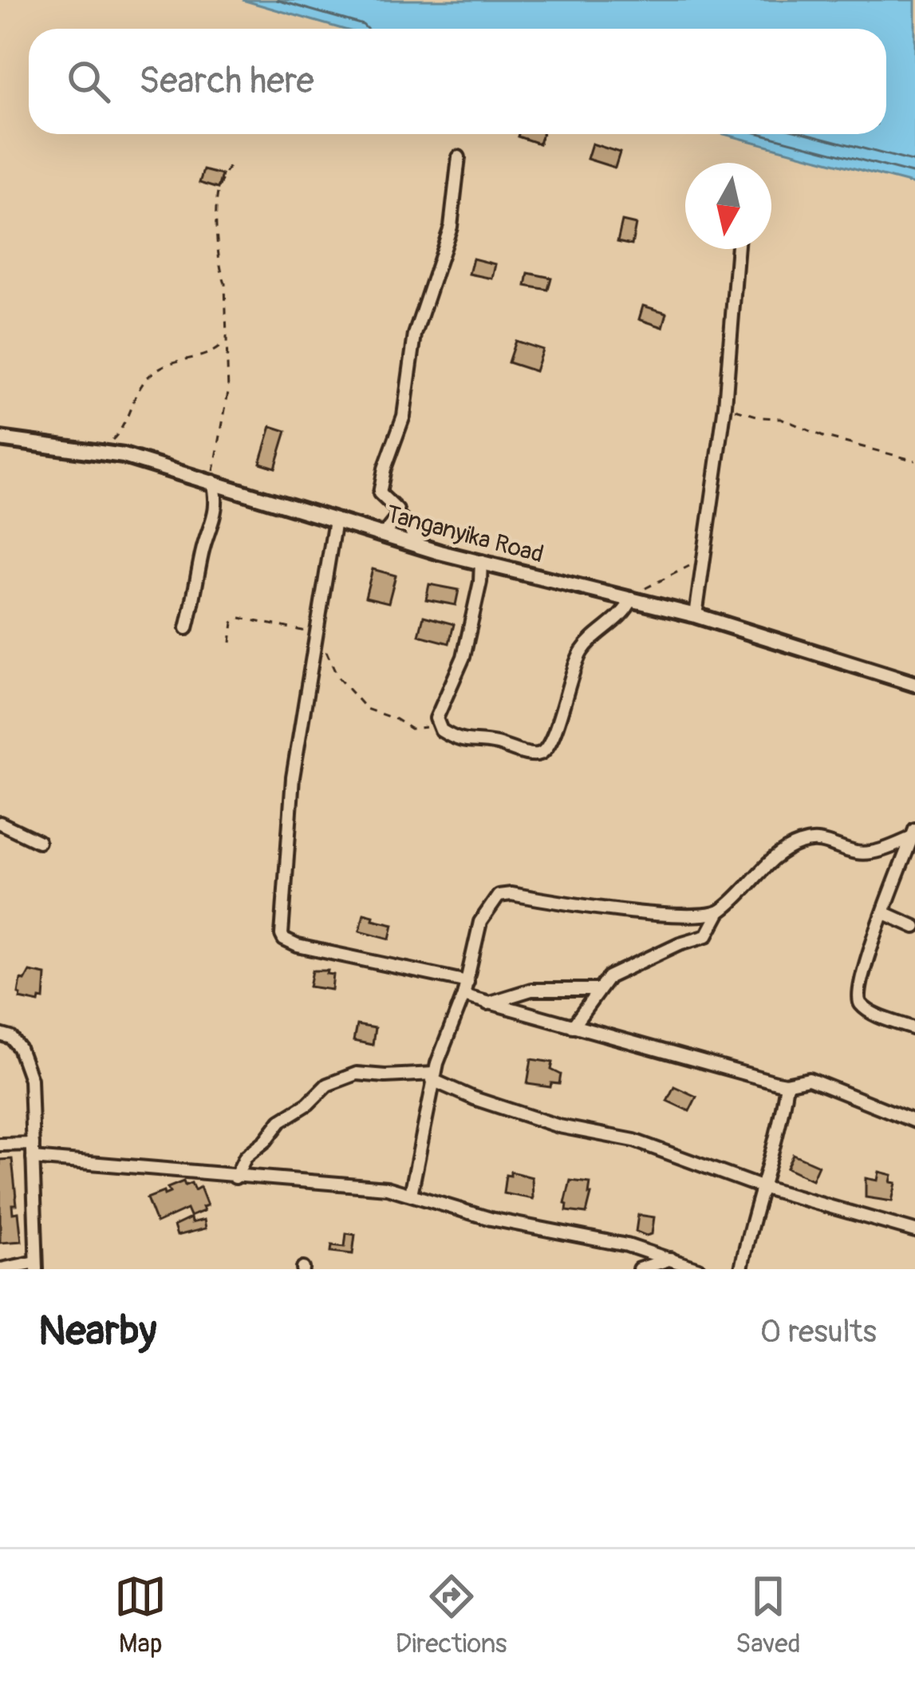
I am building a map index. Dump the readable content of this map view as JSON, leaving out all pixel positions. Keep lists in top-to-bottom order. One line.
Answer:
{"streets":{"street":["Tanganyika Road"]},"north":"bottom","page":{"search":"Search here","heading":["Nearby","0 results"],"nav":["Map","Directions","Saved"]}}
